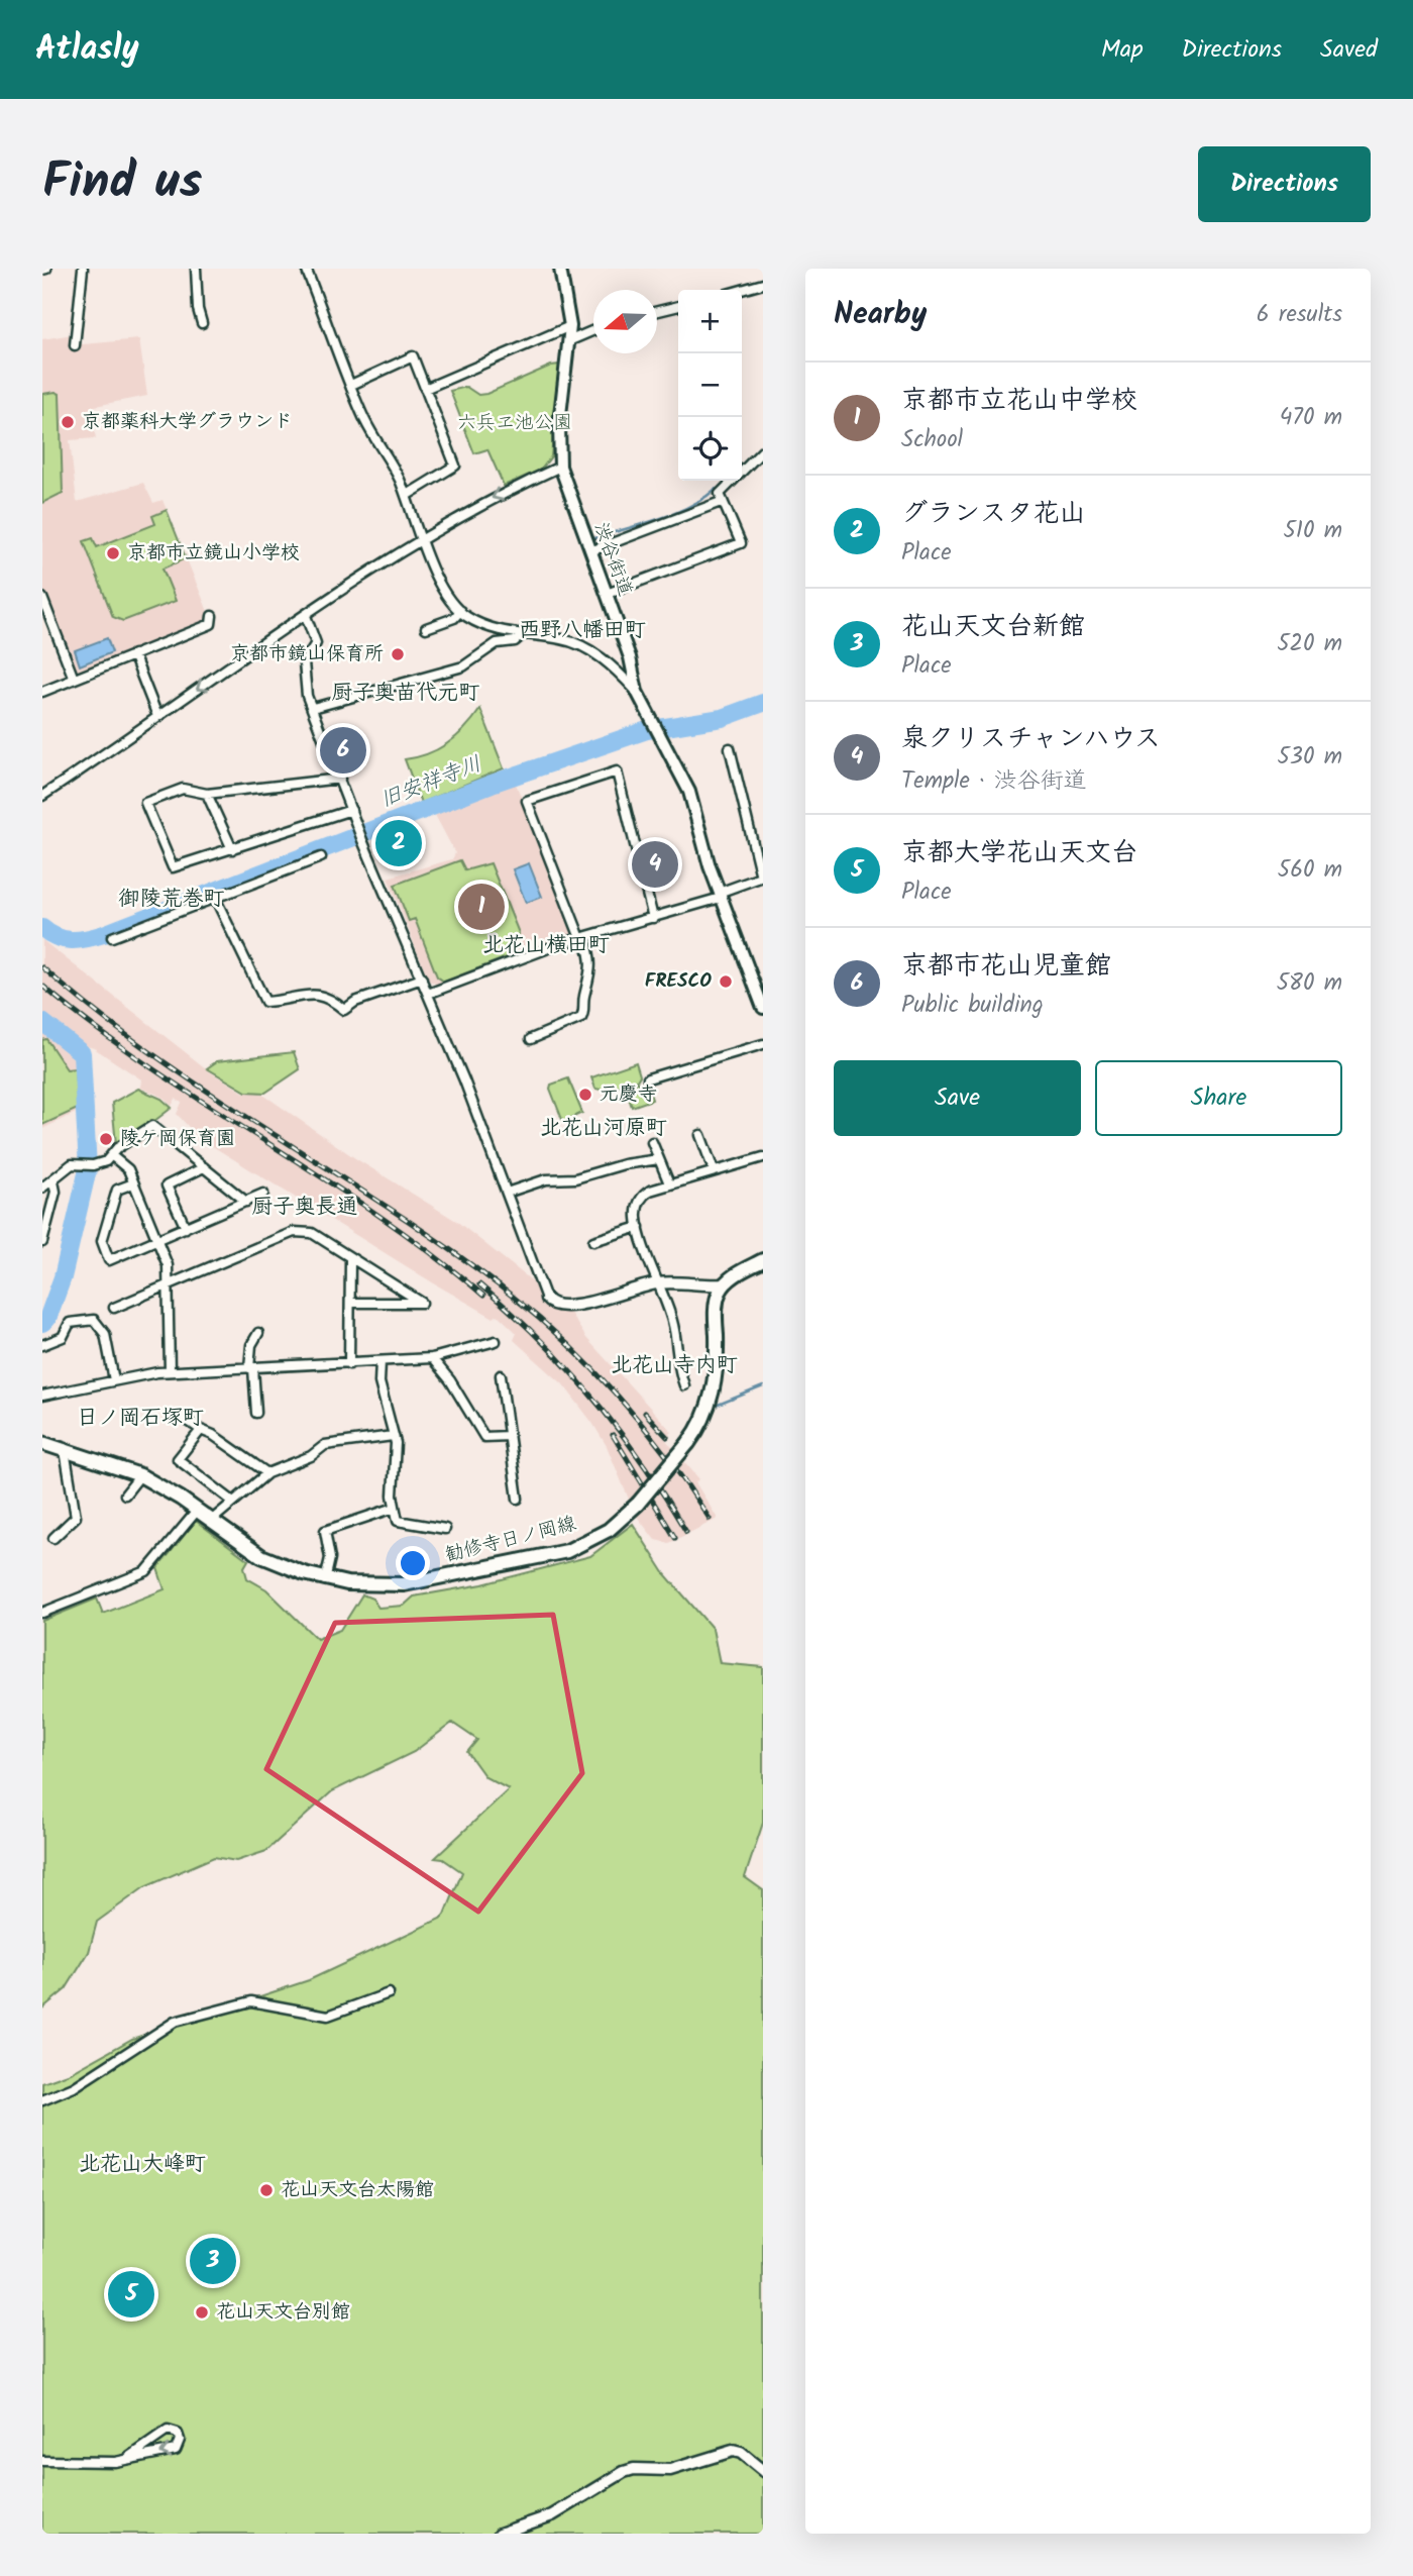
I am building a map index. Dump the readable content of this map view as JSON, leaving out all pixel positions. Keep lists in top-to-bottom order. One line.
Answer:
{"streets":{"main road":["渋谷街道","勧修寺日ノ岡線"]},"districts":["西野八幡田町","厨子奥苗代元町","御陵荒巻町","北花山横田町","北花山河原町","厨子奥長通","北花山寺内町","日ノ岡石塚町","北花山大峰町"],"water":["旧安祥寺川"],"parks":["六兵ヱ池公園"],"places":["京都薬科大学グラウンド","京都市立鏡山小学校","京都市鏡山保育所","FRESCO","元慶寺","陵ケ岡保育園","花山天文台太陽館","花山天文台別館"],"north":"left","page":{"header":"Atlasly","nav":["Map","Directions","Saved"],"title":"Find us","buttons":["Directions",["Save","Share"]],"heading":["Nearby","6 results"],"map_buttons":["+","−"],"list":[{"mark":"1","name":"京都市立花山中学校","note":"School","value":"470 m"},{"mark":"2","name":"グランスタ花山","note":"Place","value":"510 m"},{"mark":"3","name":"花山天文台新館","note":"Place","value":"520 m"},{"mark":"4","name":"泉クリスチャンハウス","note":"Temple · 渋谷街道","value":"530 m"},{"mark":"5","name":"京都大学花山天文台","note":"Place","value":"560 m"},{"mark":"6","name":"京都市花山児童館","note":"Public building","value":"580 m"}],"pins":["6","2","4","1","3","5"]}}
